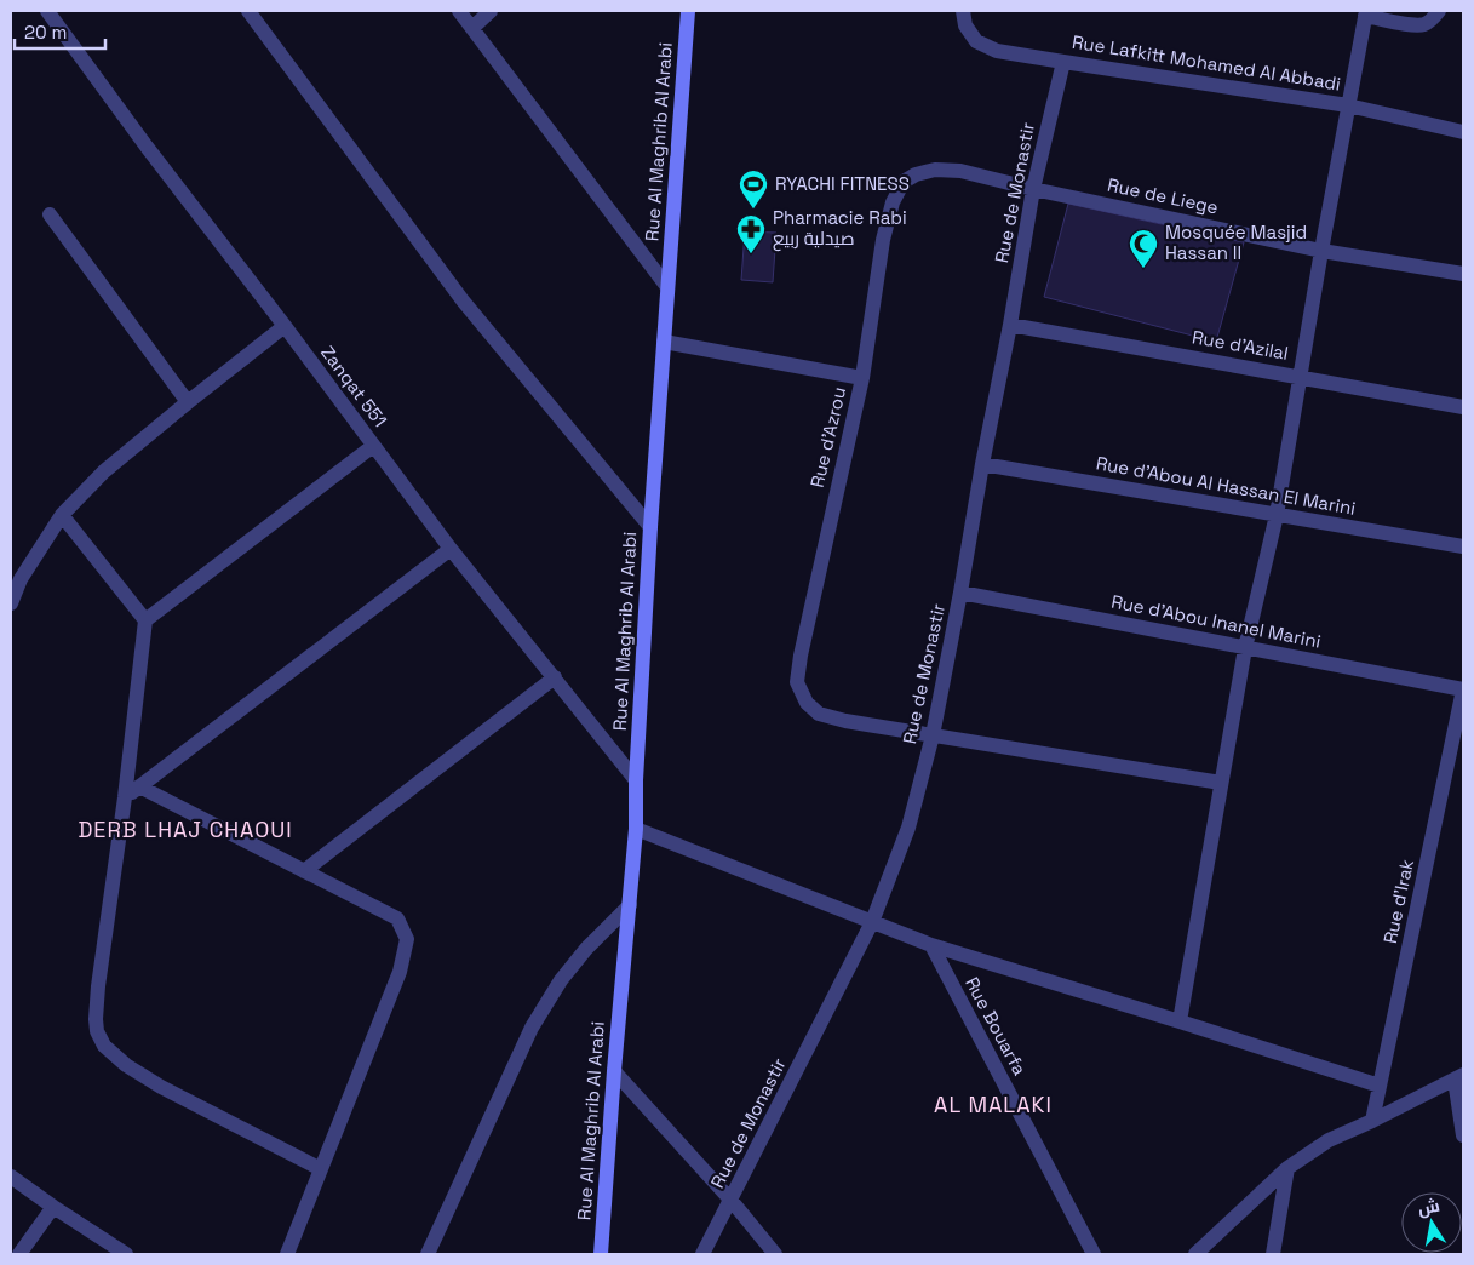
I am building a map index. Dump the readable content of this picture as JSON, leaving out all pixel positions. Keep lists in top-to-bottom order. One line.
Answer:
{"streets":{"street":["Rue Lafkitt Mohamed Al Abbadi","Rue Al Maghrib Al Arabi","Rue de Monastir","Rue de Liege","Rue d'Azilal","Zanqat 551","Rue d'Azrou","Rue d'Abou Al Hassan El Marini","Rue d'Abou Inanel Marini","Rue d'Irak","Rue Bouarfa"]},"crossings":[["Rue Lafkitt Mohamed Al Abbadi","Rue de Monastir"],["Rue Al Maghrib Al Arabi","Zanqat 551"],["Rue de Monastir","Rue de Liege"],["Rue de Monastir","Rue d'Azilal"],["Rue de Monastir","Rue d'Azrou"],["Rue de Monastir","Rue d'Abou Al Hassan El Marini"],["Rue de Monastir","Rue d'Abou Inanel Marini"],["Rue de Liege","Rue d'Azrou"],["Rue d'Abou Inanel Marini","Rue d'Irak"]],"districts":["DERB LHAJ CHAOUI","AL MALAKI"],"places":{"sports":["RYACHI FITNESS"],"pharmacy":["Pharmacie Rabi صيدلية ربيع"],"mosque":["Mosquée Masjid Hassan II"]},"scale_bar":"20 m","north":"top"}
